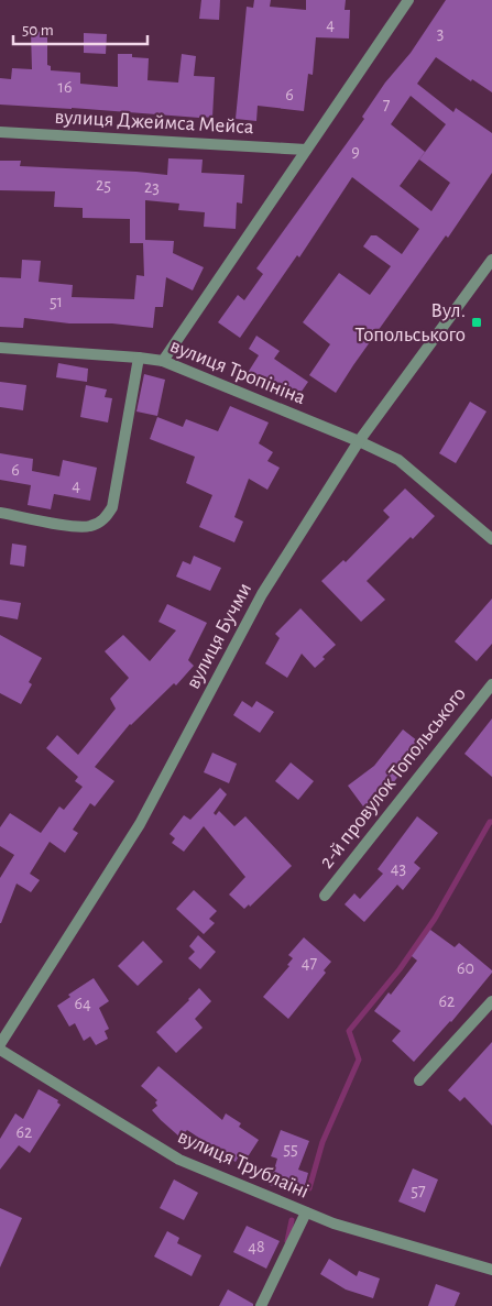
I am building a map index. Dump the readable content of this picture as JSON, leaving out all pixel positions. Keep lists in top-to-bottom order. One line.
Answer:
{"streets":{"street":["вулиця Джеймса Мейса","вулиця Тропініна","вулиця Бучми","2-й провулок Топольського","вулиця Трублаїні"]},"crossings":[["вулиця Тропініна","вулиця Бучми"]],"places":{"transit":["Вул. Топольського"]},"house_numbers":["4","3","16","6","7","9","25","23","51","6","4","43","47","60","62","64","62","55","57","48"],"scale_bar":"50 m"}
